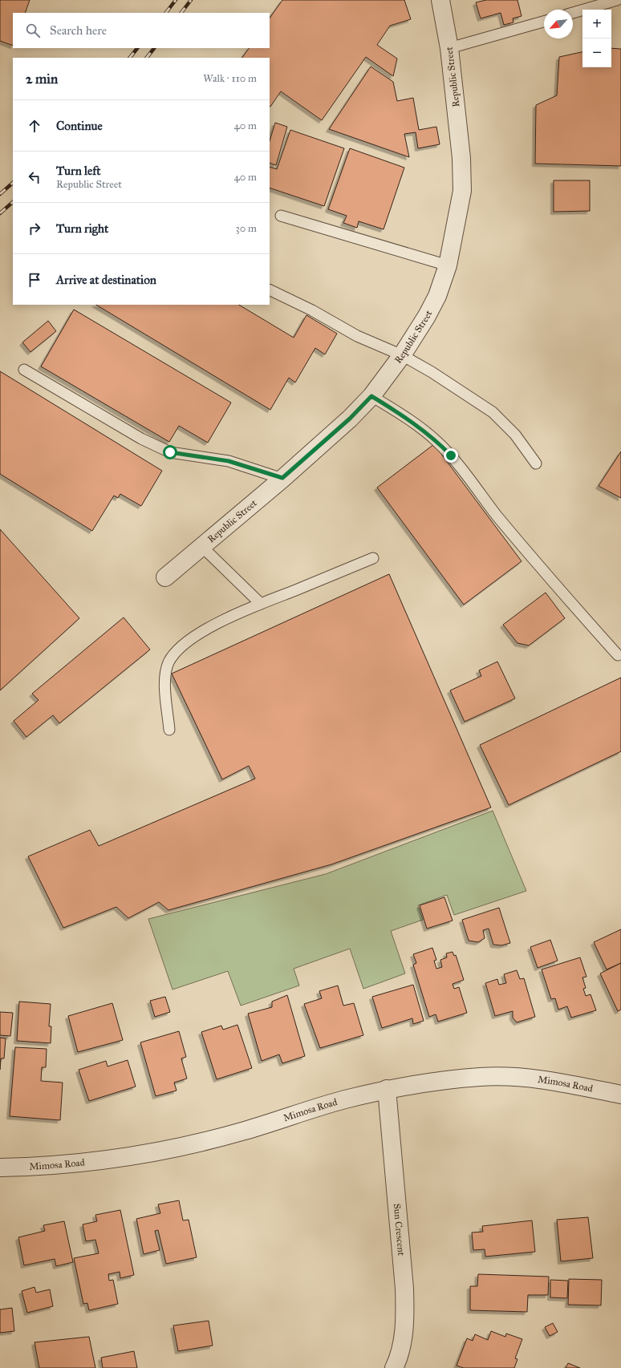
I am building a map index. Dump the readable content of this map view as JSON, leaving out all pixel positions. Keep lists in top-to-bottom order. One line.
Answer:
{"streets":{"street":["Republic Street","Mimosa Road","Sun Crescent"]},"crossings":[["Mimosa Road","Sun Crescent"]],"north":"bottom left","page":{"map_buttons":["+","−"],"search":"Search here","heading":["2 min","Walk · 110 m"],"list":[["Continue","40 m"],["Turn left","Republic Street","40 m"],["Turn right","30 m"],"Arrive at destination"]}}
